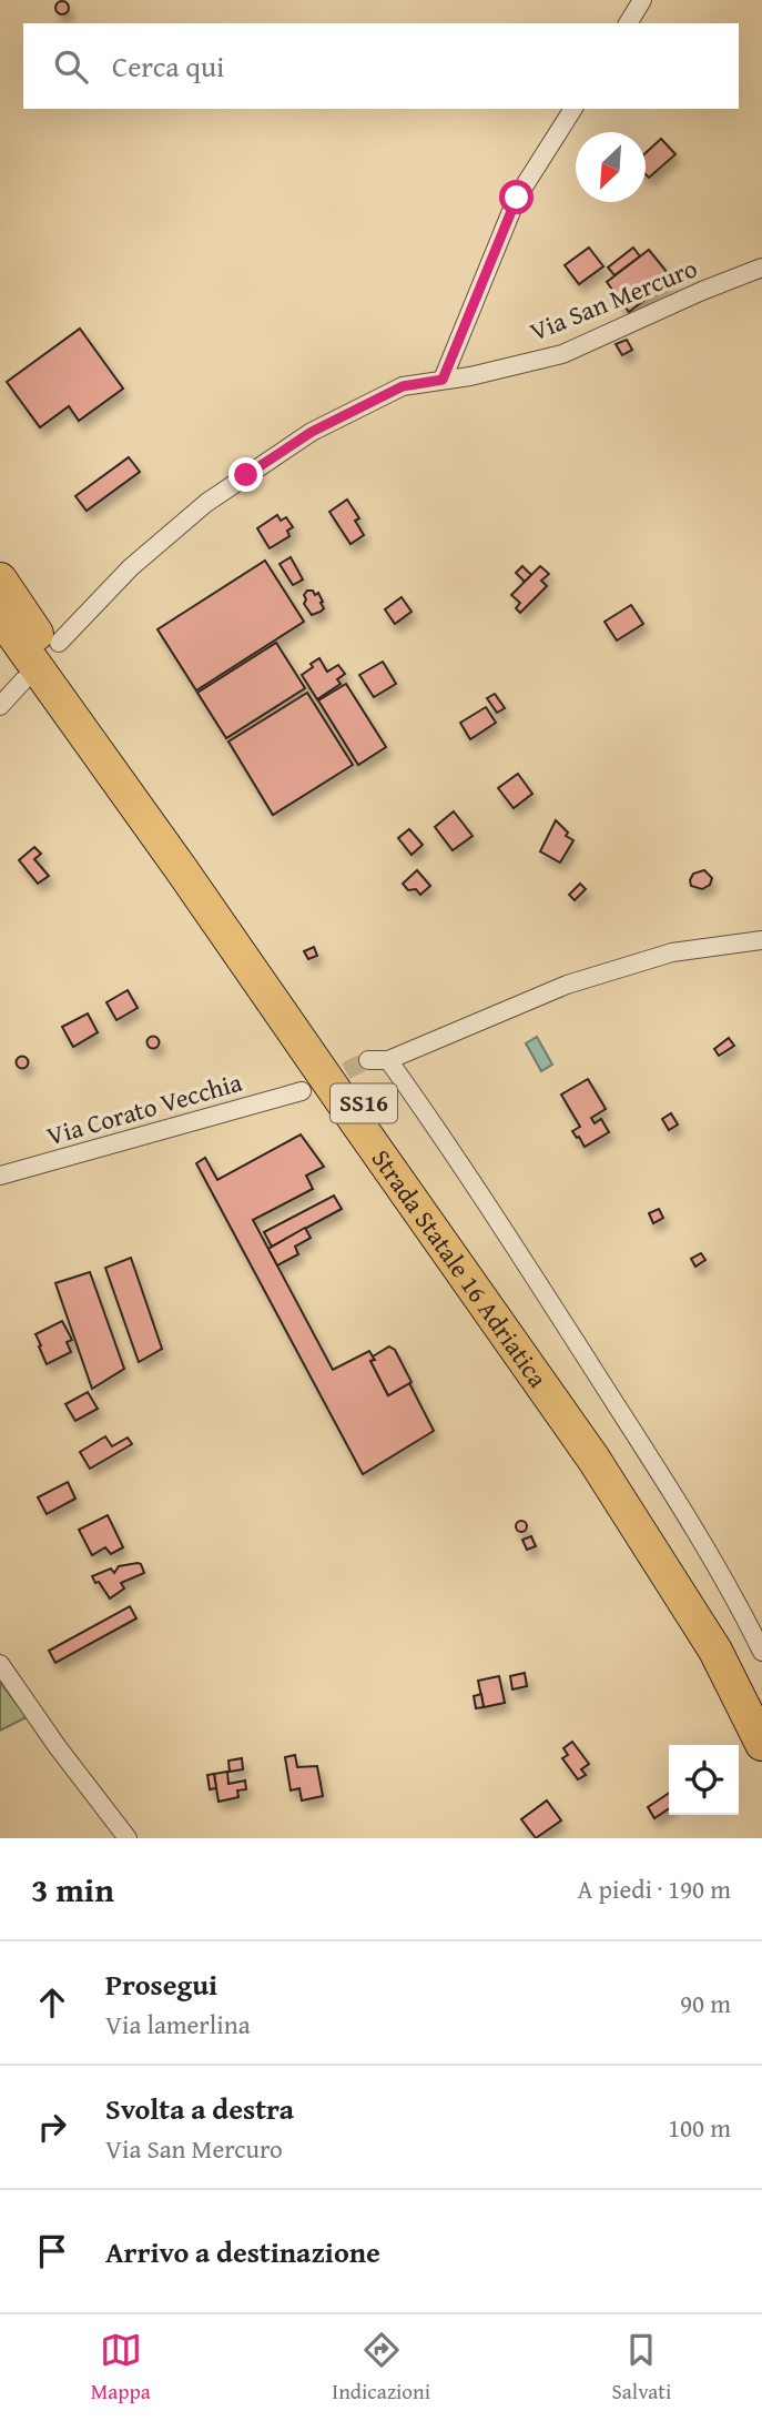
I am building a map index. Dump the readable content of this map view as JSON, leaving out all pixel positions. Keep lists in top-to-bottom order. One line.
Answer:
{"streets":{"highway":["SS16","Strada Statale 16 Adriatica"],"street":["Via San Mercuro","Via Corato Vecchia"]},"north":"bottom left","page":{"search":"Cerca qui","heading":["3 min","A piedi · 190 m"],"list":[["Prosegui","Via lamerlina","90 m"],["Svolta a destra","Via San Mercuro","100 m"],"Arrivo a destinazione"],"nav":["Mappa","Indicazioni","Salvati"]}}
